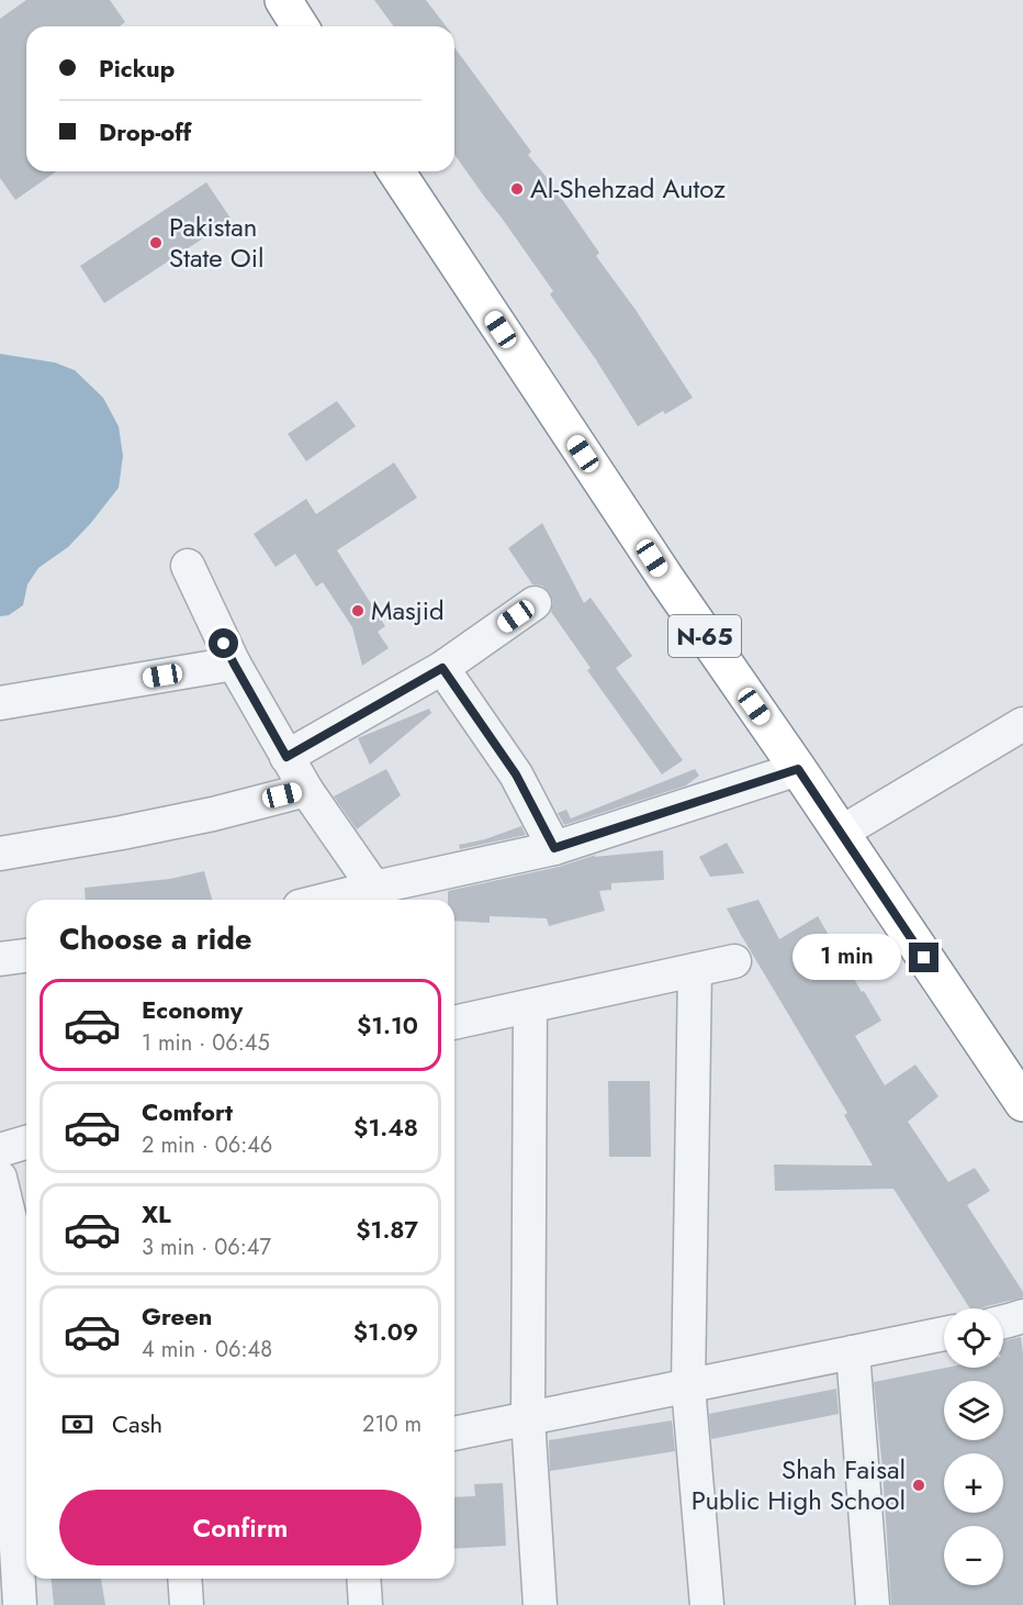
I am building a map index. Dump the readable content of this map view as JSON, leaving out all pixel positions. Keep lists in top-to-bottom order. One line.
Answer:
{"streets":{"highway":["N-65"]},"places":["Al-Shehzad Autoz","Pakistan State Oil","Masjid","Shah Faisal Public High School"],"page":{"banner":["Pickup","Drop-off"],"heading":"Choose a ride","bubble":"1 min","list":[{"name":"Economy","note":"1 min · 06:45","value":"$1.10"},{"name":"Comfort","note":"2 min · 06:46","value":"$1.48"},{"name":"XL","note":"3 min · 06:47","value":"$1.87"},{"name":"Green","note":"4 min · 06:48","value":"$1.09"}],"map_buttons":["+","−"],"pay":["Cash","210 m"],"buttons":"Confirm"}}
